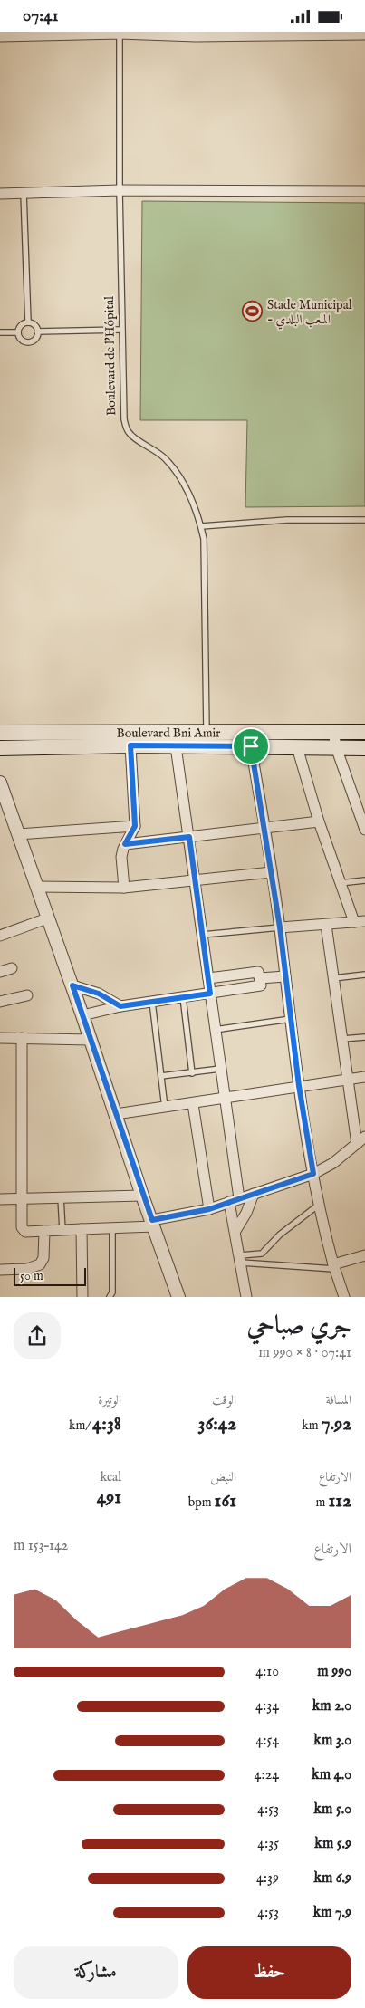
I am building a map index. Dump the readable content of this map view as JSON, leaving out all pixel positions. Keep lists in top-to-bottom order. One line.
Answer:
{"streets":{"main road":["Boulevard Bni Amir"],"lane":["Boulevard de l'Hôpital"]},"crossings":[["Boulevard de l'Hôpital","Boulevard Bni Amir"]],"places":{"sports":["Stade Municipal - الملعب البلدي"]},"scale_bar":"50 m","page":{"status":"07:41","scale":"50 m","heading":["جري صباحي","07:41 · 8 × 990 m"],"stats":[["المسافة","7.92 km"],["الوقت","36:42"],["الوتيرة","4:38 /km"],["الارتفاع","112 m"],["النبض","161 bpm"],["kcal","491"]],"chart":["الارتفاع","142–153 m"],"list":[{"name":"990 m","note":"4:10"},{"name":"2.0 km","note":"4:34"},{"name":"3.0 km","note":"4:54"},{"name":"4.0 km","note":"4:24"},{"name":"5.0 km","note":"4:53"},{"name":"5.9 km","note":"4:35"},{"name":"6.9 km","note":"4:39"},{"name":"7.9 km","note":"4:53"}],"buttons":["حفظ","مشاركة"]}}
